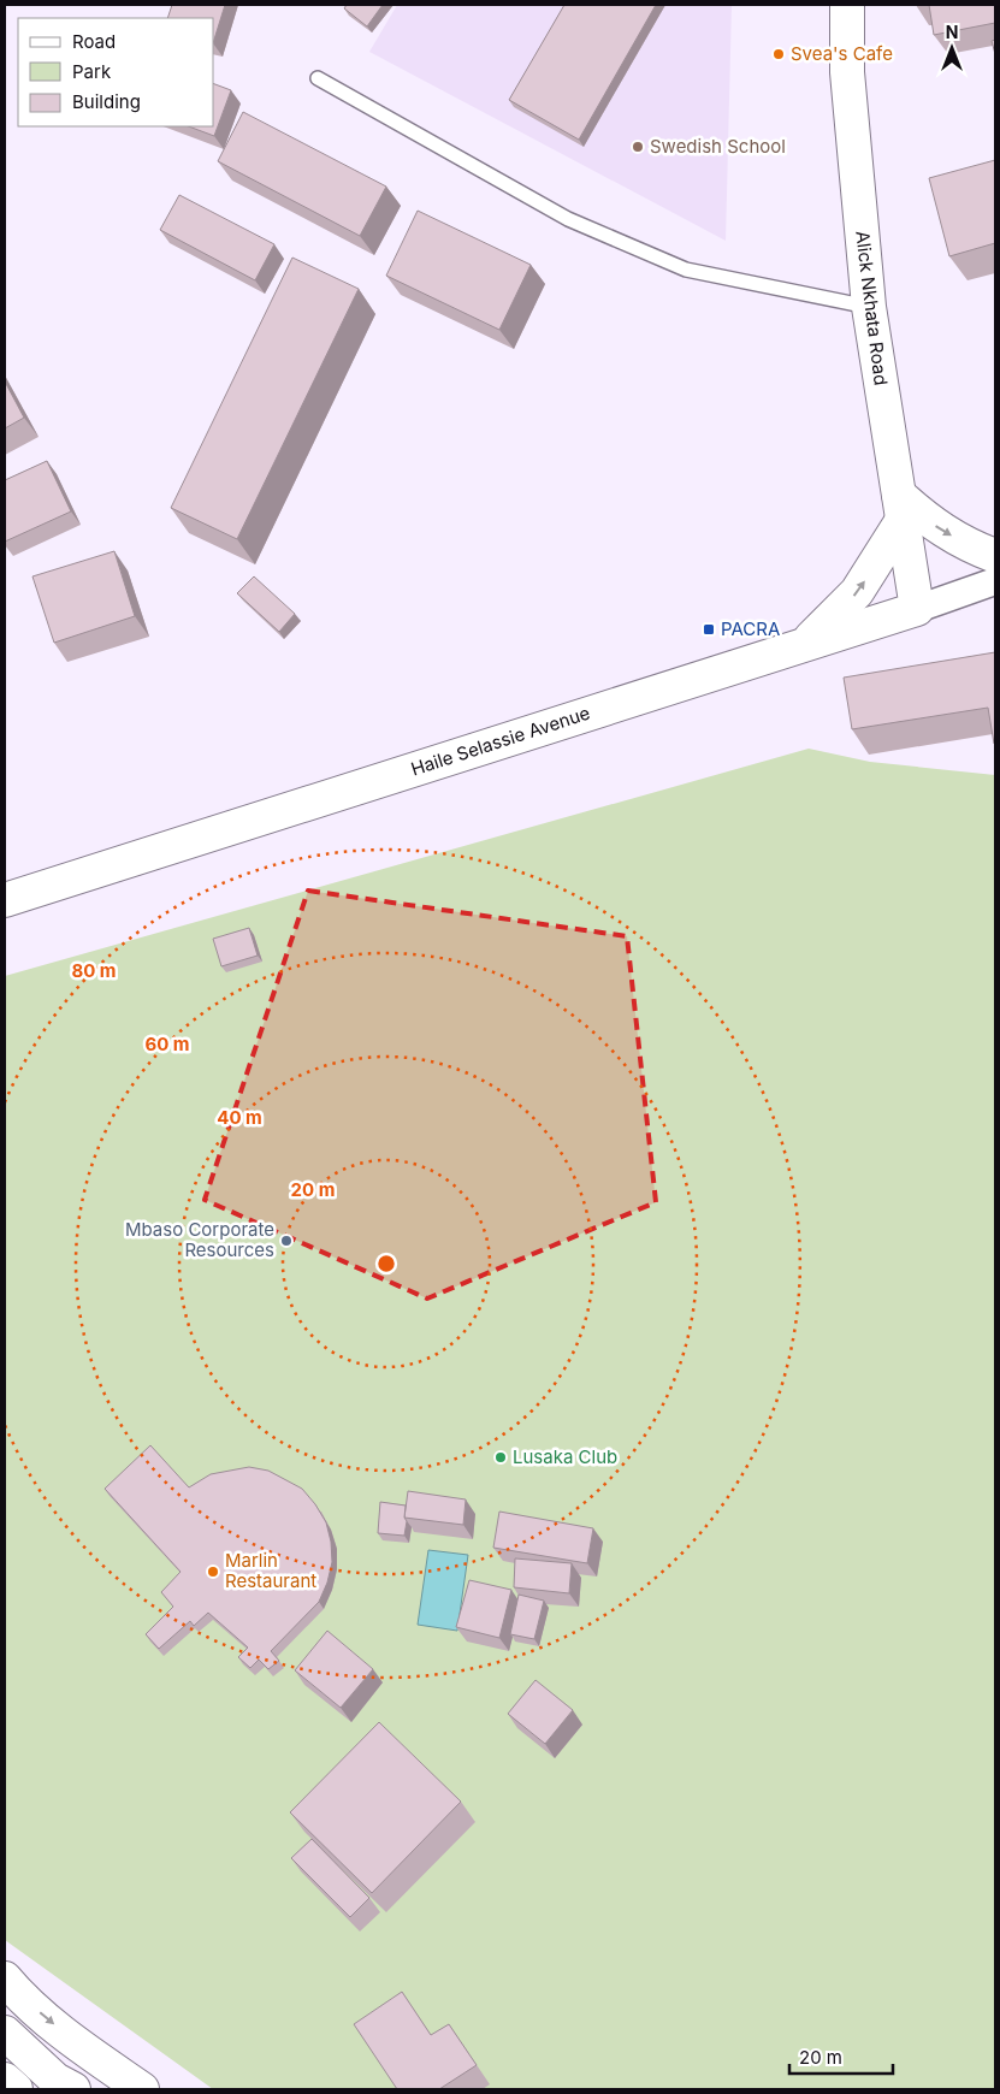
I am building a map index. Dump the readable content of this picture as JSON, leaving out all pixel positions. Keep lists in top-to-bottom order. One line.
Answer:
{"streets":{"main road":["Alick Nkhata Road","Haile Selassie Avenue"]},"crossings":[["Alick Nkhata Road","Haile Selassie Avenue"]],"places":{"other":["Svea's Cafe","Swedish School","Mbaso Corporate Resources","Lusaka Club","Marlin Restaurant"],"transit":["PACRA"]},"legend":["Road","Park","Building"],"scale_bar":"20 m","north":"top","rings":["80 m","60 m","40 m","20 m"]}
